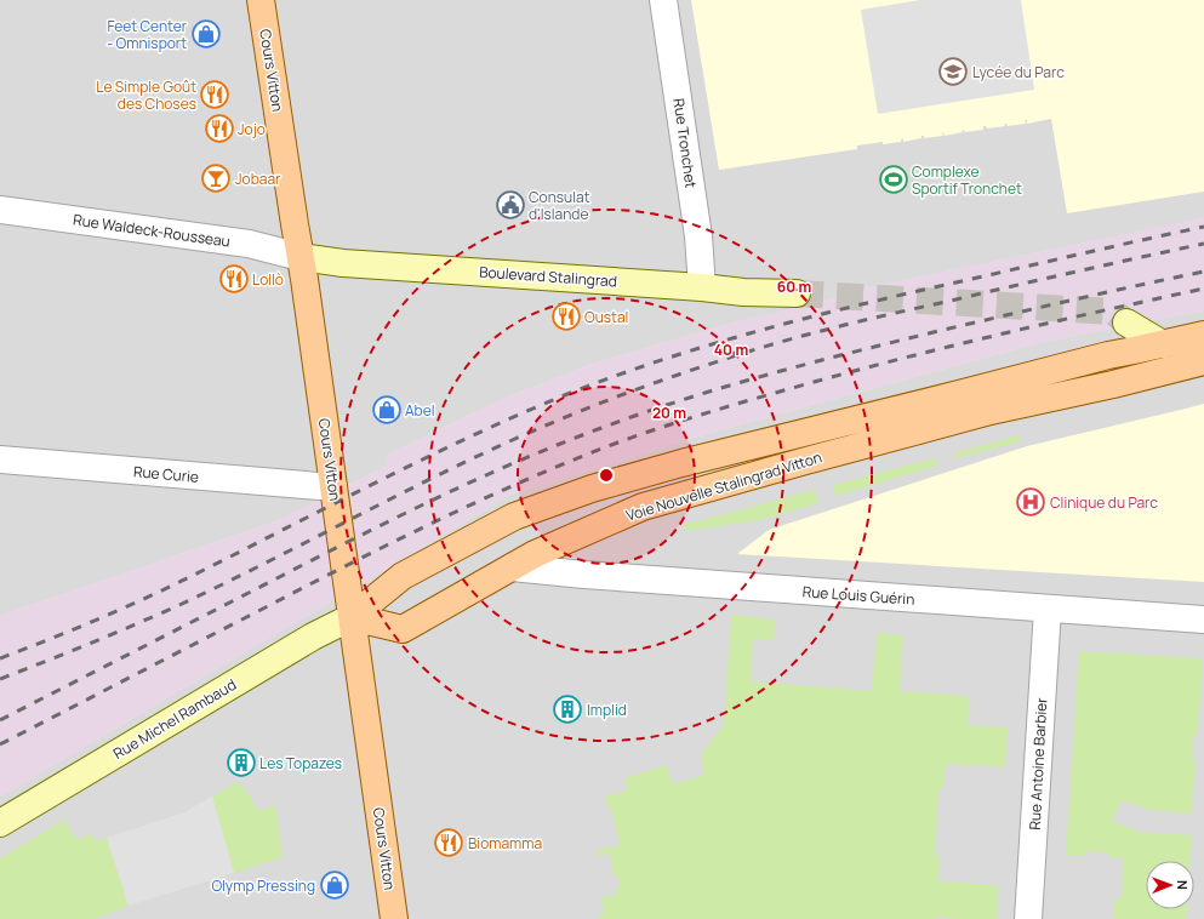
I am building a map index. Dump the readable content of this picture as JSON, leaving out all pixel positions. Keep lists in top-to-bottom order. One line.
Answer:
{"streets":{"main road":["Cours Vitton","Boulevard Stalingrad","Voie Nouvelle Stalingrad Vitton","Rue Michel Rambaud"],"street":["Rue Tronchet","Rue Waldeck-Rousseau","Rue Curie","Rue Louis Guérin","Rue Antoine Barbier"]},"crossings":[["Cours Vitton","Rue Waldeck-Rousseau"],["Cours Vitton","Boulevard Stalingrad"],["Cours Vitton","Rue Curie"],["Cours Vitton","Voie Nouvelle Stalingrad Vitton"],["Cours Vitton","Rue Michel Rambaud"],["Rue Tronchet","Boulevard Stalingrad"],["Rue Waldeck-Rousseau","Boulevard Stalingrad"],["Voie Nouvelle Stalingrad Vitton","Rue Louis Guérin"],["Voie Nouvelle Stalingrad Vitton","Rue Michel Rambaud"],["Rue Louis Guérin","Rue Antoine Barbier"]],"places":{"shop":["Feet Center - Omnisport","Abel","Olymp Pressing"],"school or university":["Lycée du Parc"],"restaurant":["Le Simple Goût des Choses","Jojo","Lollò","Oustal","Biomamma"],"bar":["Jobaar"],"sports":["Complexe Sportif Tronchet"],"public building":["Consulat d'Islande"],"hospital":["Clinique du Parc"],"building":["Implid","Les Topazes"]},"north":"right","rings":["60 m","40 m","20 m"]}
